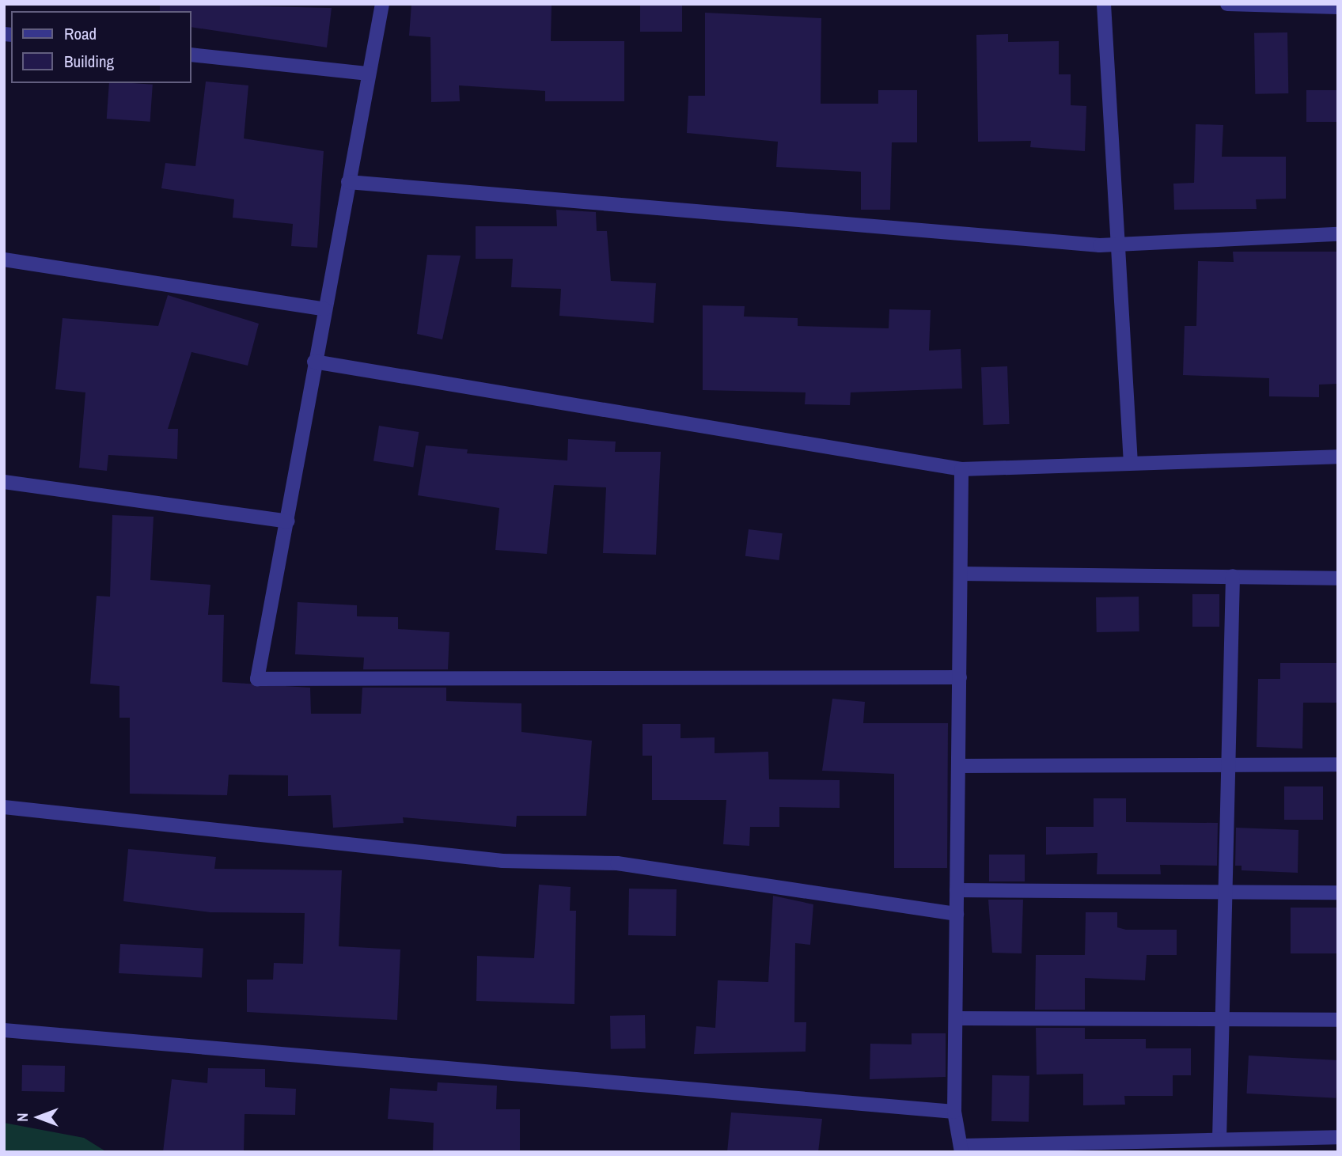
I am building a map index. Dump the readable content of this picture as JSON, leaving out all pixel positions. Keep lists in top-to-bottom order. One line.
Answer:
{"legend":["Road","Building"],"north":"left"}
